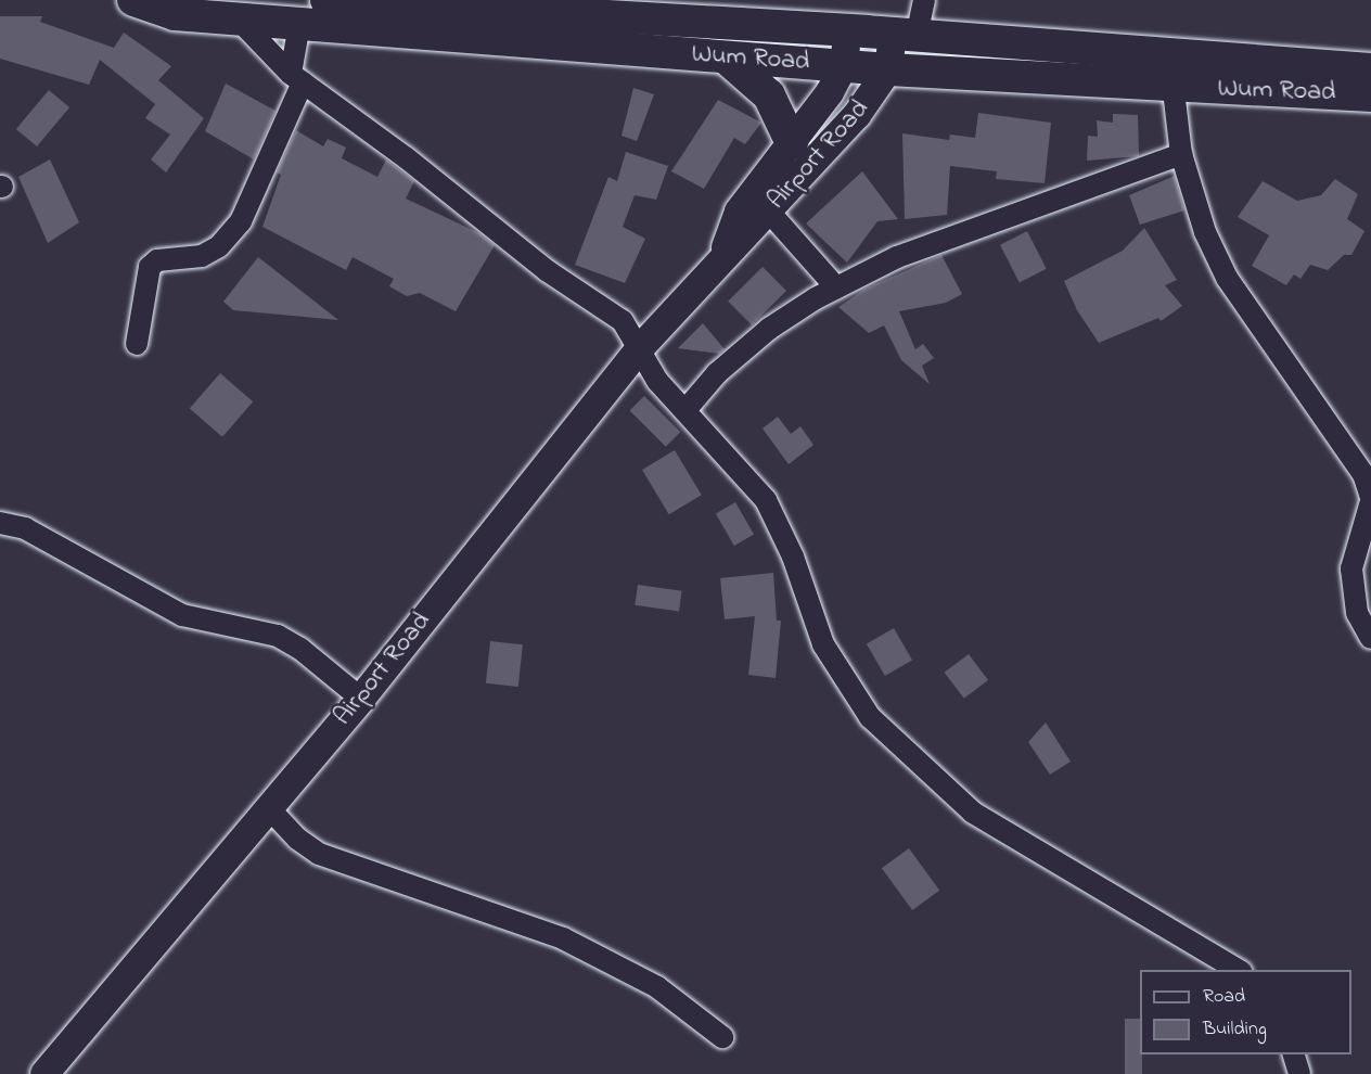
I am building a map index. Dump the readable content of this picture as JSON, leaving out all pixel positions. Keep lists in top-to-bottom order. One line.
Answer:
{"streets":{"highway":["Wum Road"],"main road":["Airport Road"]},"crossings":[["Wum Road","Airport Road"]],"legend":["Road","Building"]}
